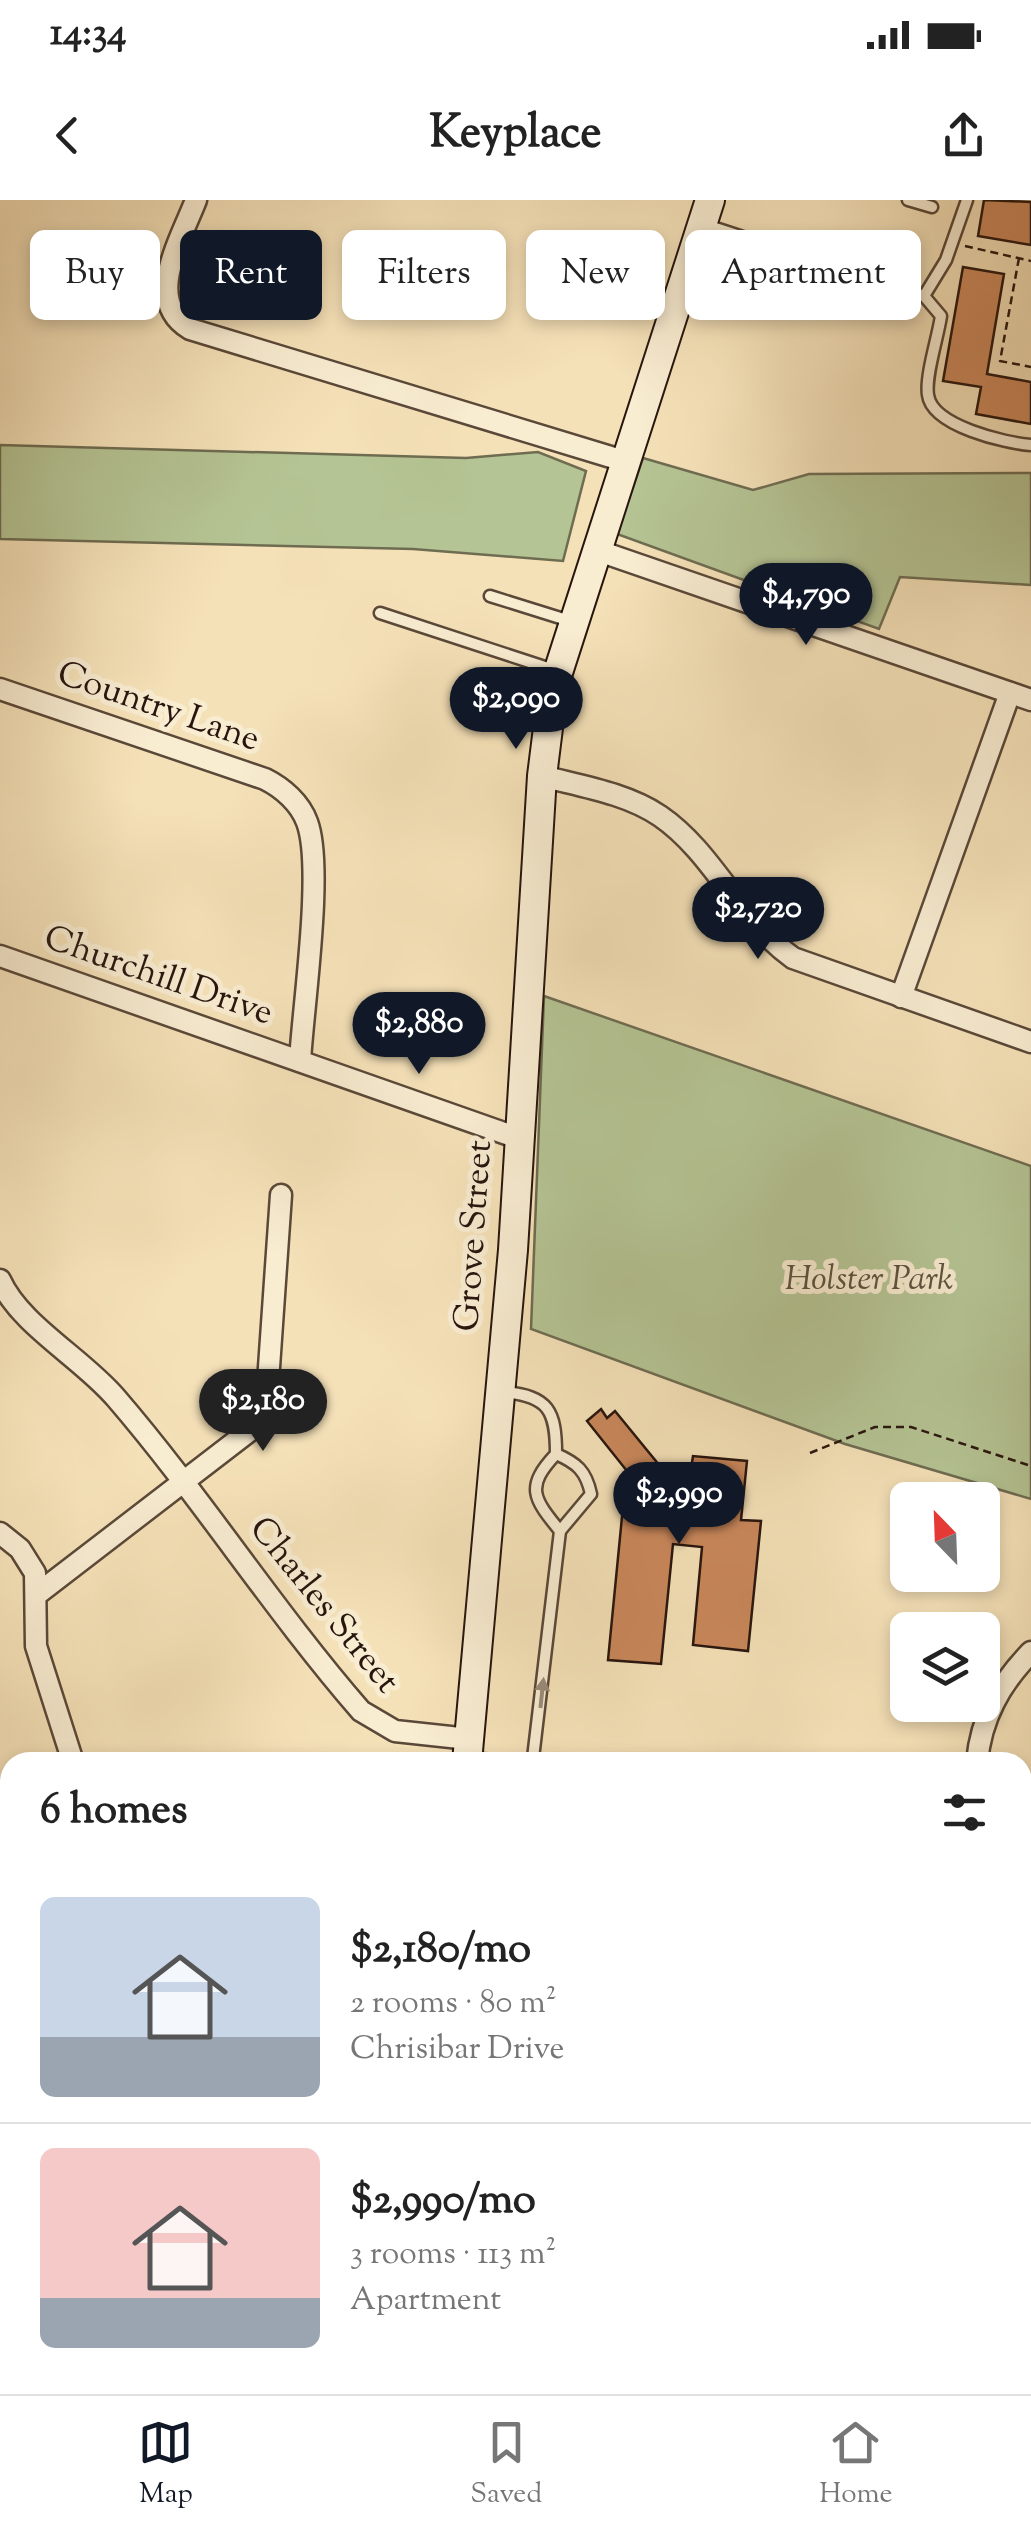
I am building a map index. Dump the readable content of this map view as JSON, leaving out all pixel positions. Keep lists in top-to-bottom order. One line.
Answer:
{"streets":{"street":["Country Lane","Churchill Drive","Grove Street","Charles Street"]},"crossings":[["Country Lane","Churchill Drive"],["Churchill Drive","Grove Street"]],"parks":["Holster Park"],"north":"top left","page":{"status":"14:34","header":"Keyplace","chip":["Buy","Rent","Filters","New","Apartment"],"price":["$4,790","$2,090","$2,720","$2,880","$2,180","$2,990"],"heading":"6 homes","list":[{"name":"$2,180/mo","note":"2 rooms · 80 m² · Chrisibar Drive"},{"name":"$2,990/mo","note":"3 rooms · 113 m² · Apartment"}],"tabs":["Map","Saved","Home"]}}
